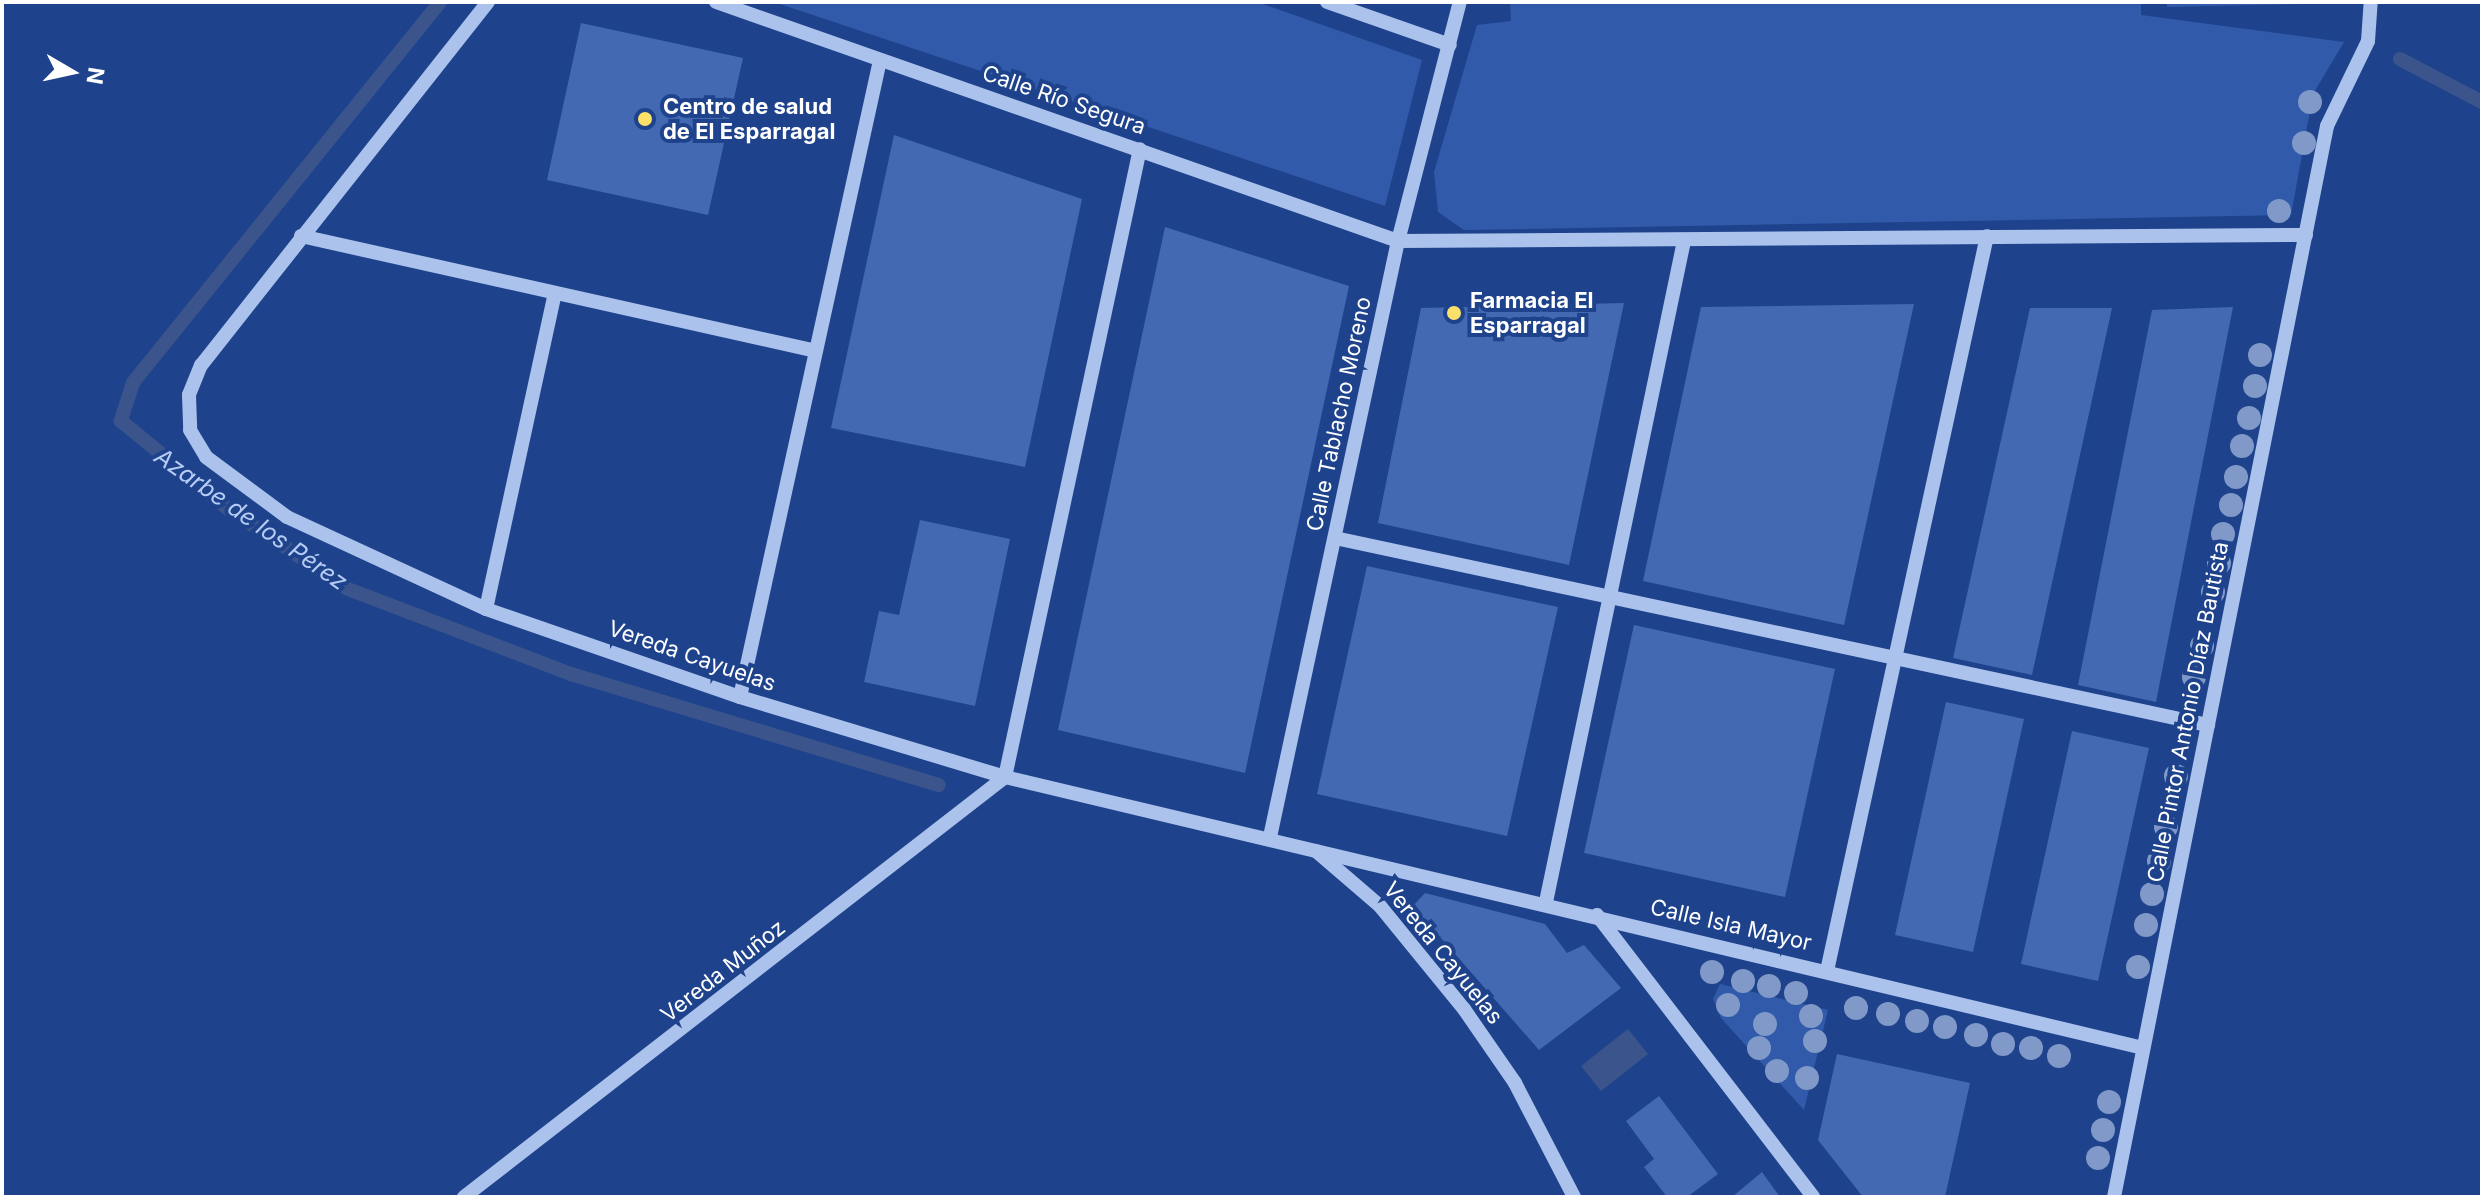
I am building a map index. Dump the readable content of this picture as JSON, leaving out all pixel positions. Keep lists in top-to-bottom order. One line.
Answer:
{"streets":{"street":["Calle Río Segura","Calle Tablacho Moreno","Vereda Cayuelas","Calle Pintor Antonio Díaz Bautista","Calle Isla Mayor","Vereda Muñoz"]},"crossings":[["Calle Río Segura","Calle Tablacho Moreno"],["Calle Río Segura","Calle Pintor Antonio Díaz Bautista"],["Calle Tablacho Moreno","Vereda Cayuelas"],["Vereda Cayuelas","Calle Isla Mayor"],["Vereda Cayuelas","Vereda Muñoz"],["Calle Pintor Antonio Díaz Bautista","Calle Isla Mayor"]],"water":["Azarbe de los Pérez"],"places":["Centro de salud de El Esparragal","Farmacia El Esparragal"],"north":"right"}
